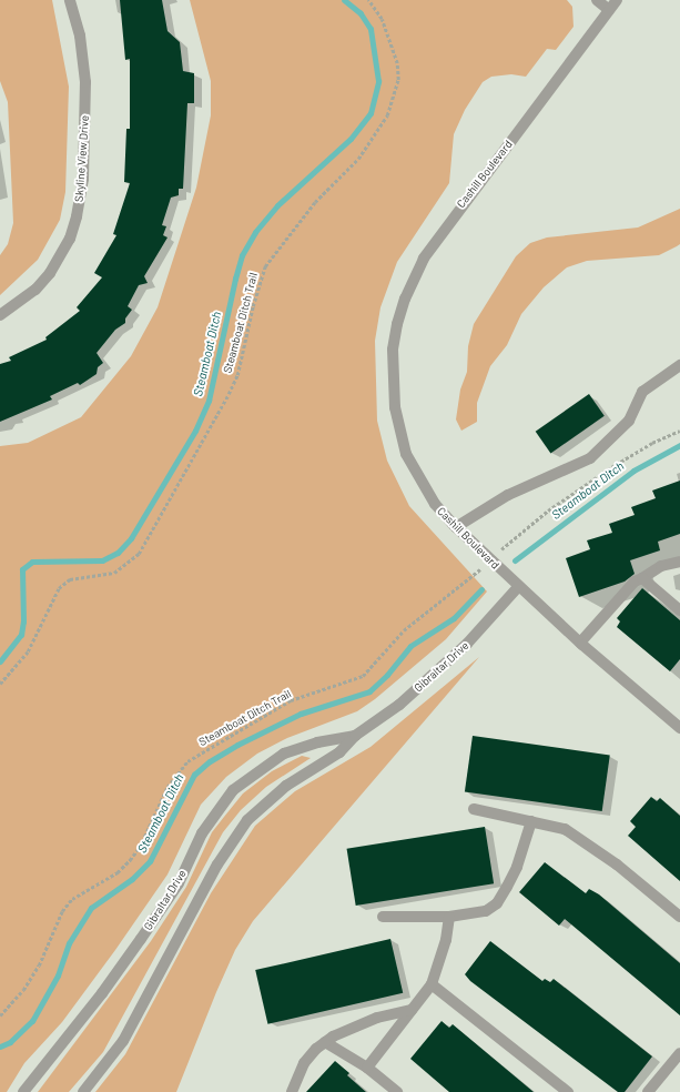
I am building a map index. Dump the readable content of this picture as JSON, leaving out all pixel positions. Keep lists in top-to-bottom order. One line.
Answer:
{"streets":{"street":["Skyline View Drive","Cashill Boulevard","Gibraltar Drive"],"path":["Steamboat Ditch Trail"]},"crossings":[["Cashill Boulevard","Steamboat Ditch Trail"],["Cashill Boulevard","Gibraltar Drive"]],"water":["Steamboat Ditch"]}
